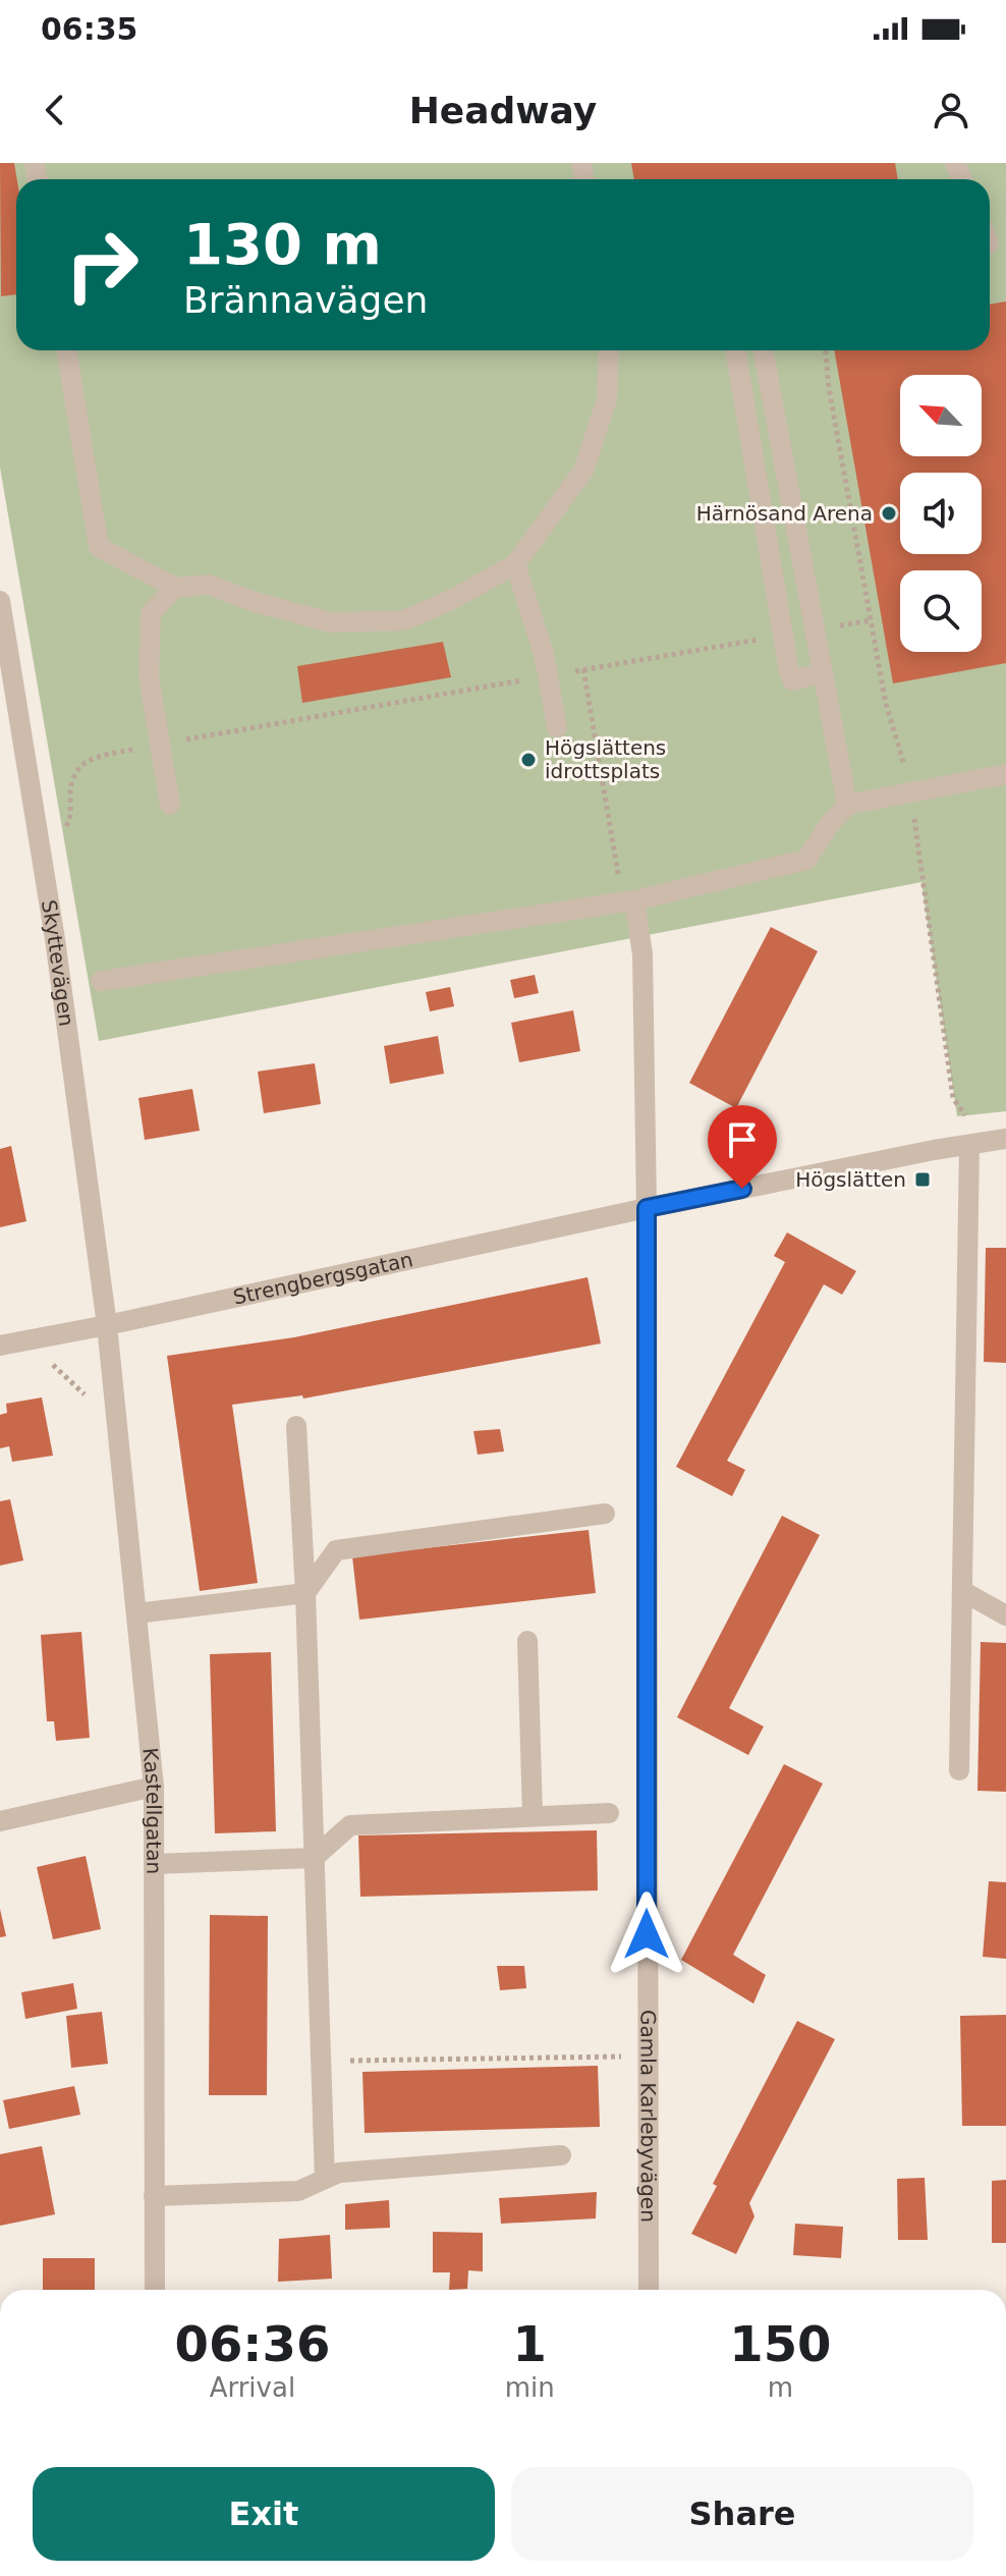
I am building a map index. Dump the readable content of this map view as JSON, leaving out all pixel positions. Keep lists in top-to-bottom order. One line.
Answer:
{"streets":{"street":["Skyttevägen","Strengbergsgatan","Kastellgatan","Gamla Karlebyvägen"]},"crossings":[["Skyttevägen","Strengbergsgatan"],["Skyttevägen","Kastellgatan"],["Strengbergsgatan","Kastellgatan"],["Strengbergsgatan","Gamla Karlebyvägen"]],"places":{"other":["Härnösand Arena","Högslättens idrottsplats"],"transit":["Högslätten"]},"north":"top left","page":{"status":"06:35","header":"Headway","turn":["130 m","Brännavägen"],"eta":["06:36","Arrival","1","min","150","m"],"buttons":["Exit","Share"]}}
